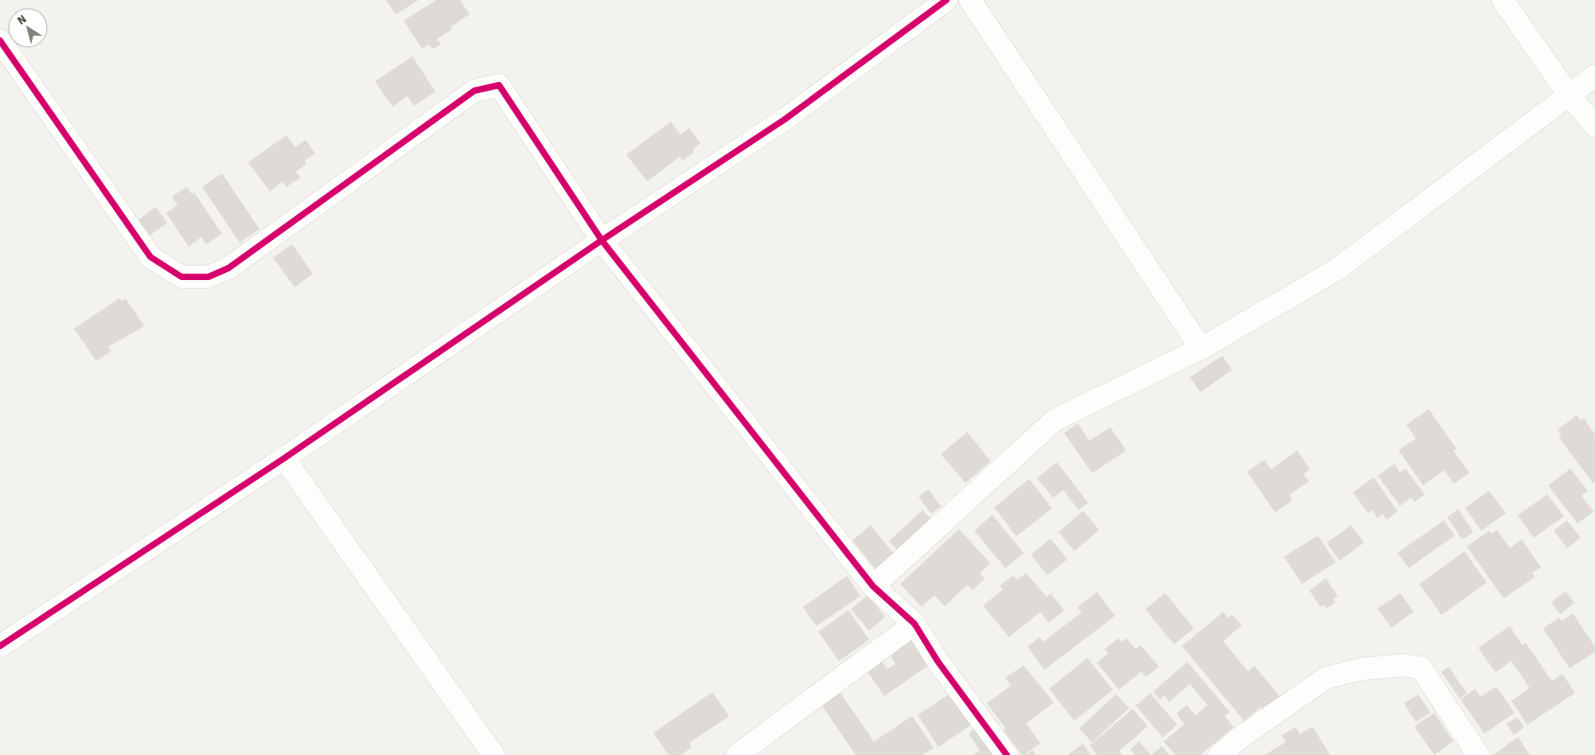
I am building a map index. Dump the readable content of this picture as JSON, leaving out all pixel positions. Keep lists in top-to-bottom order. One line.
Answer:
{"north":"top left"}
